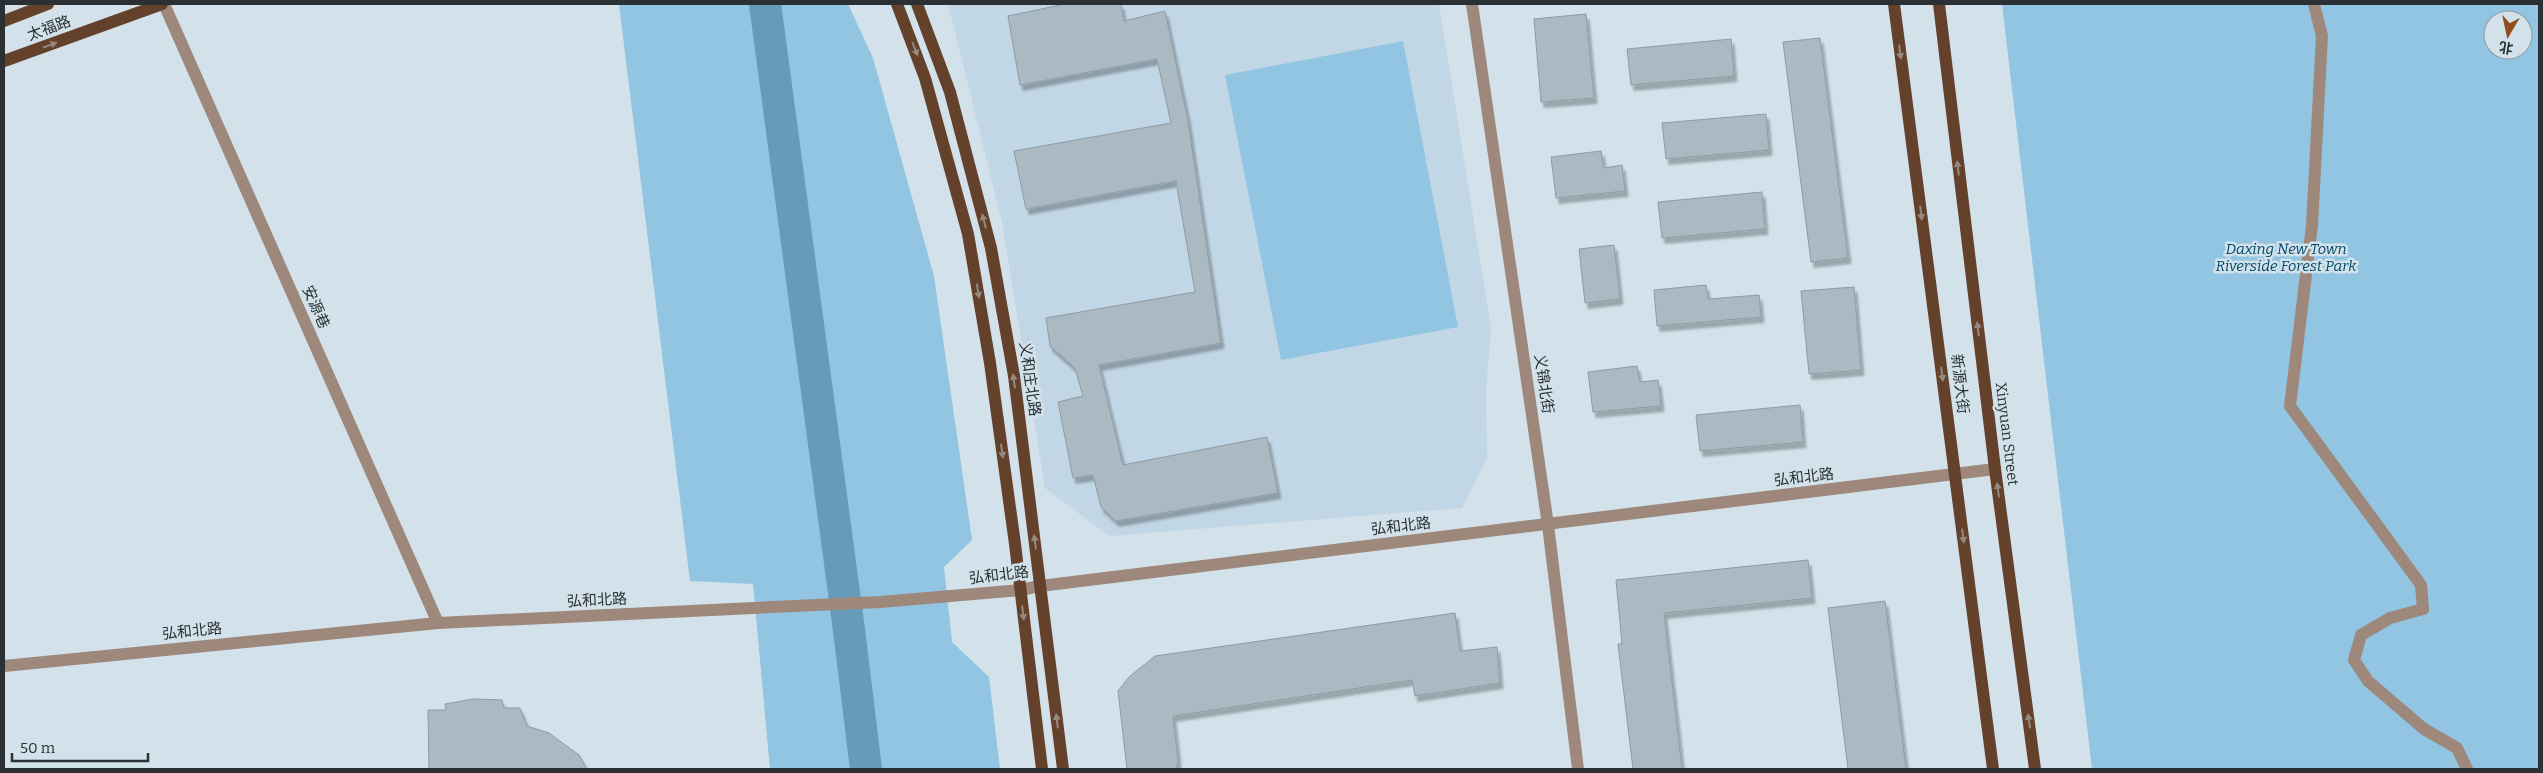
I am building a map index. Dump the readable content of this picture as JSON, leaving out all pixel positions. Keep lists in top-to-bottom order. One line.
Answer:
{"streets":{"main road":["太福路","义和庄北路","新源大街","Xinyuan Street"],"street":["安源巷","义锦北街","弘和北路"]},"crossings":[["太福路","安源巷"],["安源巷","弘和北路"],["义和庄北路","弘和北路"],["义锦北街","弘和北路"],["新源大街","弘和北路"],["Xinyuan Street","弘和北路"]],"one_way":["太福路","新源大街","Xinyuan Street"],"parks":["Daxing New Town Riverside Forest Park"],"scale_bar":"50 m","north":"bottom"}
